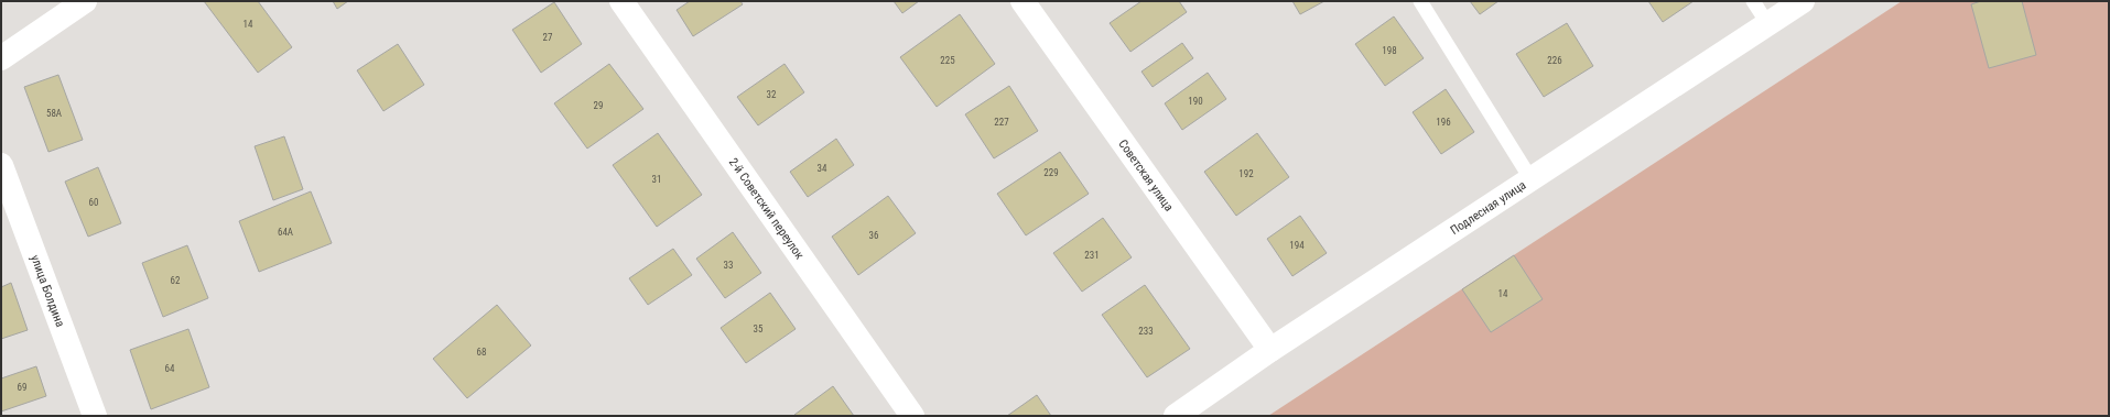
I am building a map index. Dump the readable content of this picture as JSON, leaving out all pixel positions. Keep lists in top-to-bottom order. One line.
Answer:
{"streets":{"street":["Советская улица","Подлесная улица","2-й Советский переулок","улица Болдина"]},"crossings":[["Советская улица","Подлесная улица"]],"house_numbers":["14","27","198","225","226","32","190","29","58А","227","196","34","229","192","31","60","64А","36","194","231","33","62","14","35","233","68","64","69"]}
